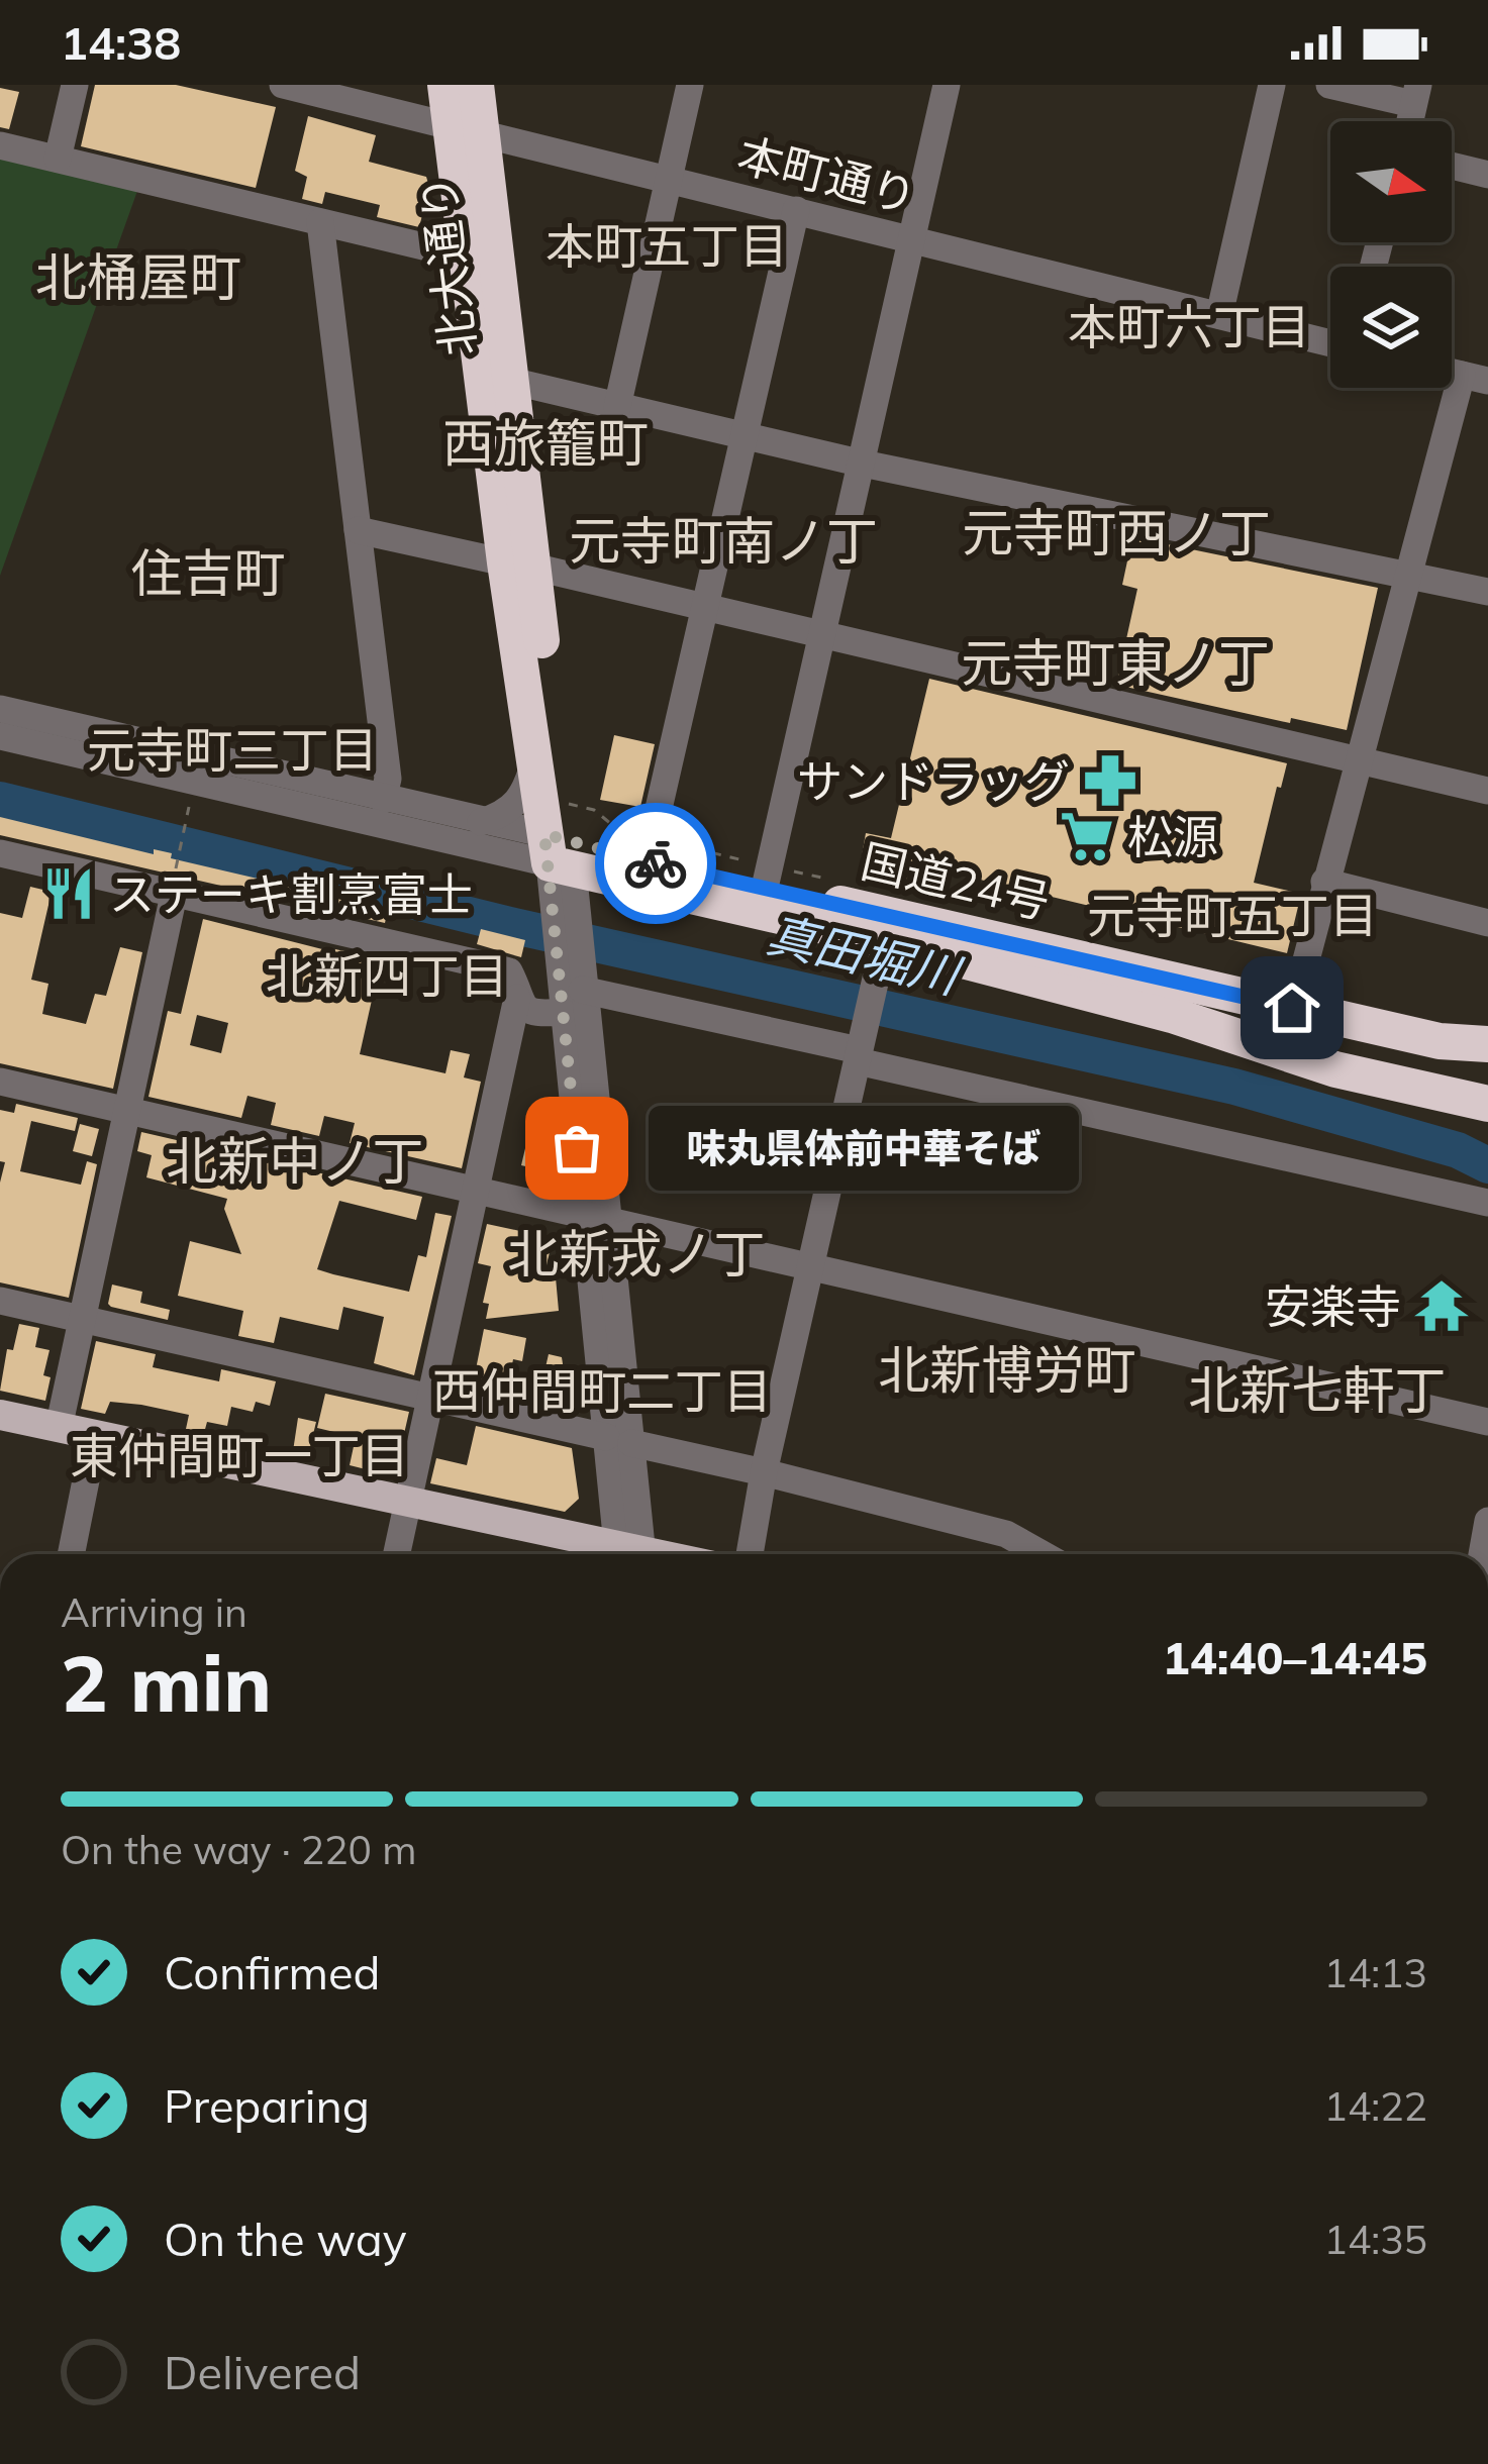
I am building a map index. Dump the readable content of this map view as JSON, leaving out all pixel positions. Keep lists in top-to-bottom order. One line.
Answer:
{"streets":{"highway":["北大通り","国道24号"],"street":["本町通り"]},"crossings":[["本町通り","北大通り"],["北大通り","国道24号"]],"districts":["本町五丁目","北桶屋町","本町六丁目","西旅籠町","元寺町西ノ丁","元寺町南ノ丁","住吉町","元寺町東ノ丁","元寺町三丁目","元寺町五丁目","北新四丁目","北新中ノ丁","北新戎ノ丁","北新博労町","北新七軒丁","西仲間町二丁目","東仲間町一丁目"],"water":["真田堀川"],"places":{"pharmacy":["サンドラッグ"],"supermarket":["松源"],"restaurant":["ステーキ割烹富士"],"other":["味丸県体前中華そば"],"temple":["安楽寺"]},"north":"right","page":{"status":"14:38","bubble":"味丸県体前中華そば","heading":["2 min","Arriving in","14:40–14:45"],"bar":"On the way · 220 m","list":[["Confirmed","14:13"],["Preparing","14:22"],["On the way","14:35"],"Delivered"]}}
